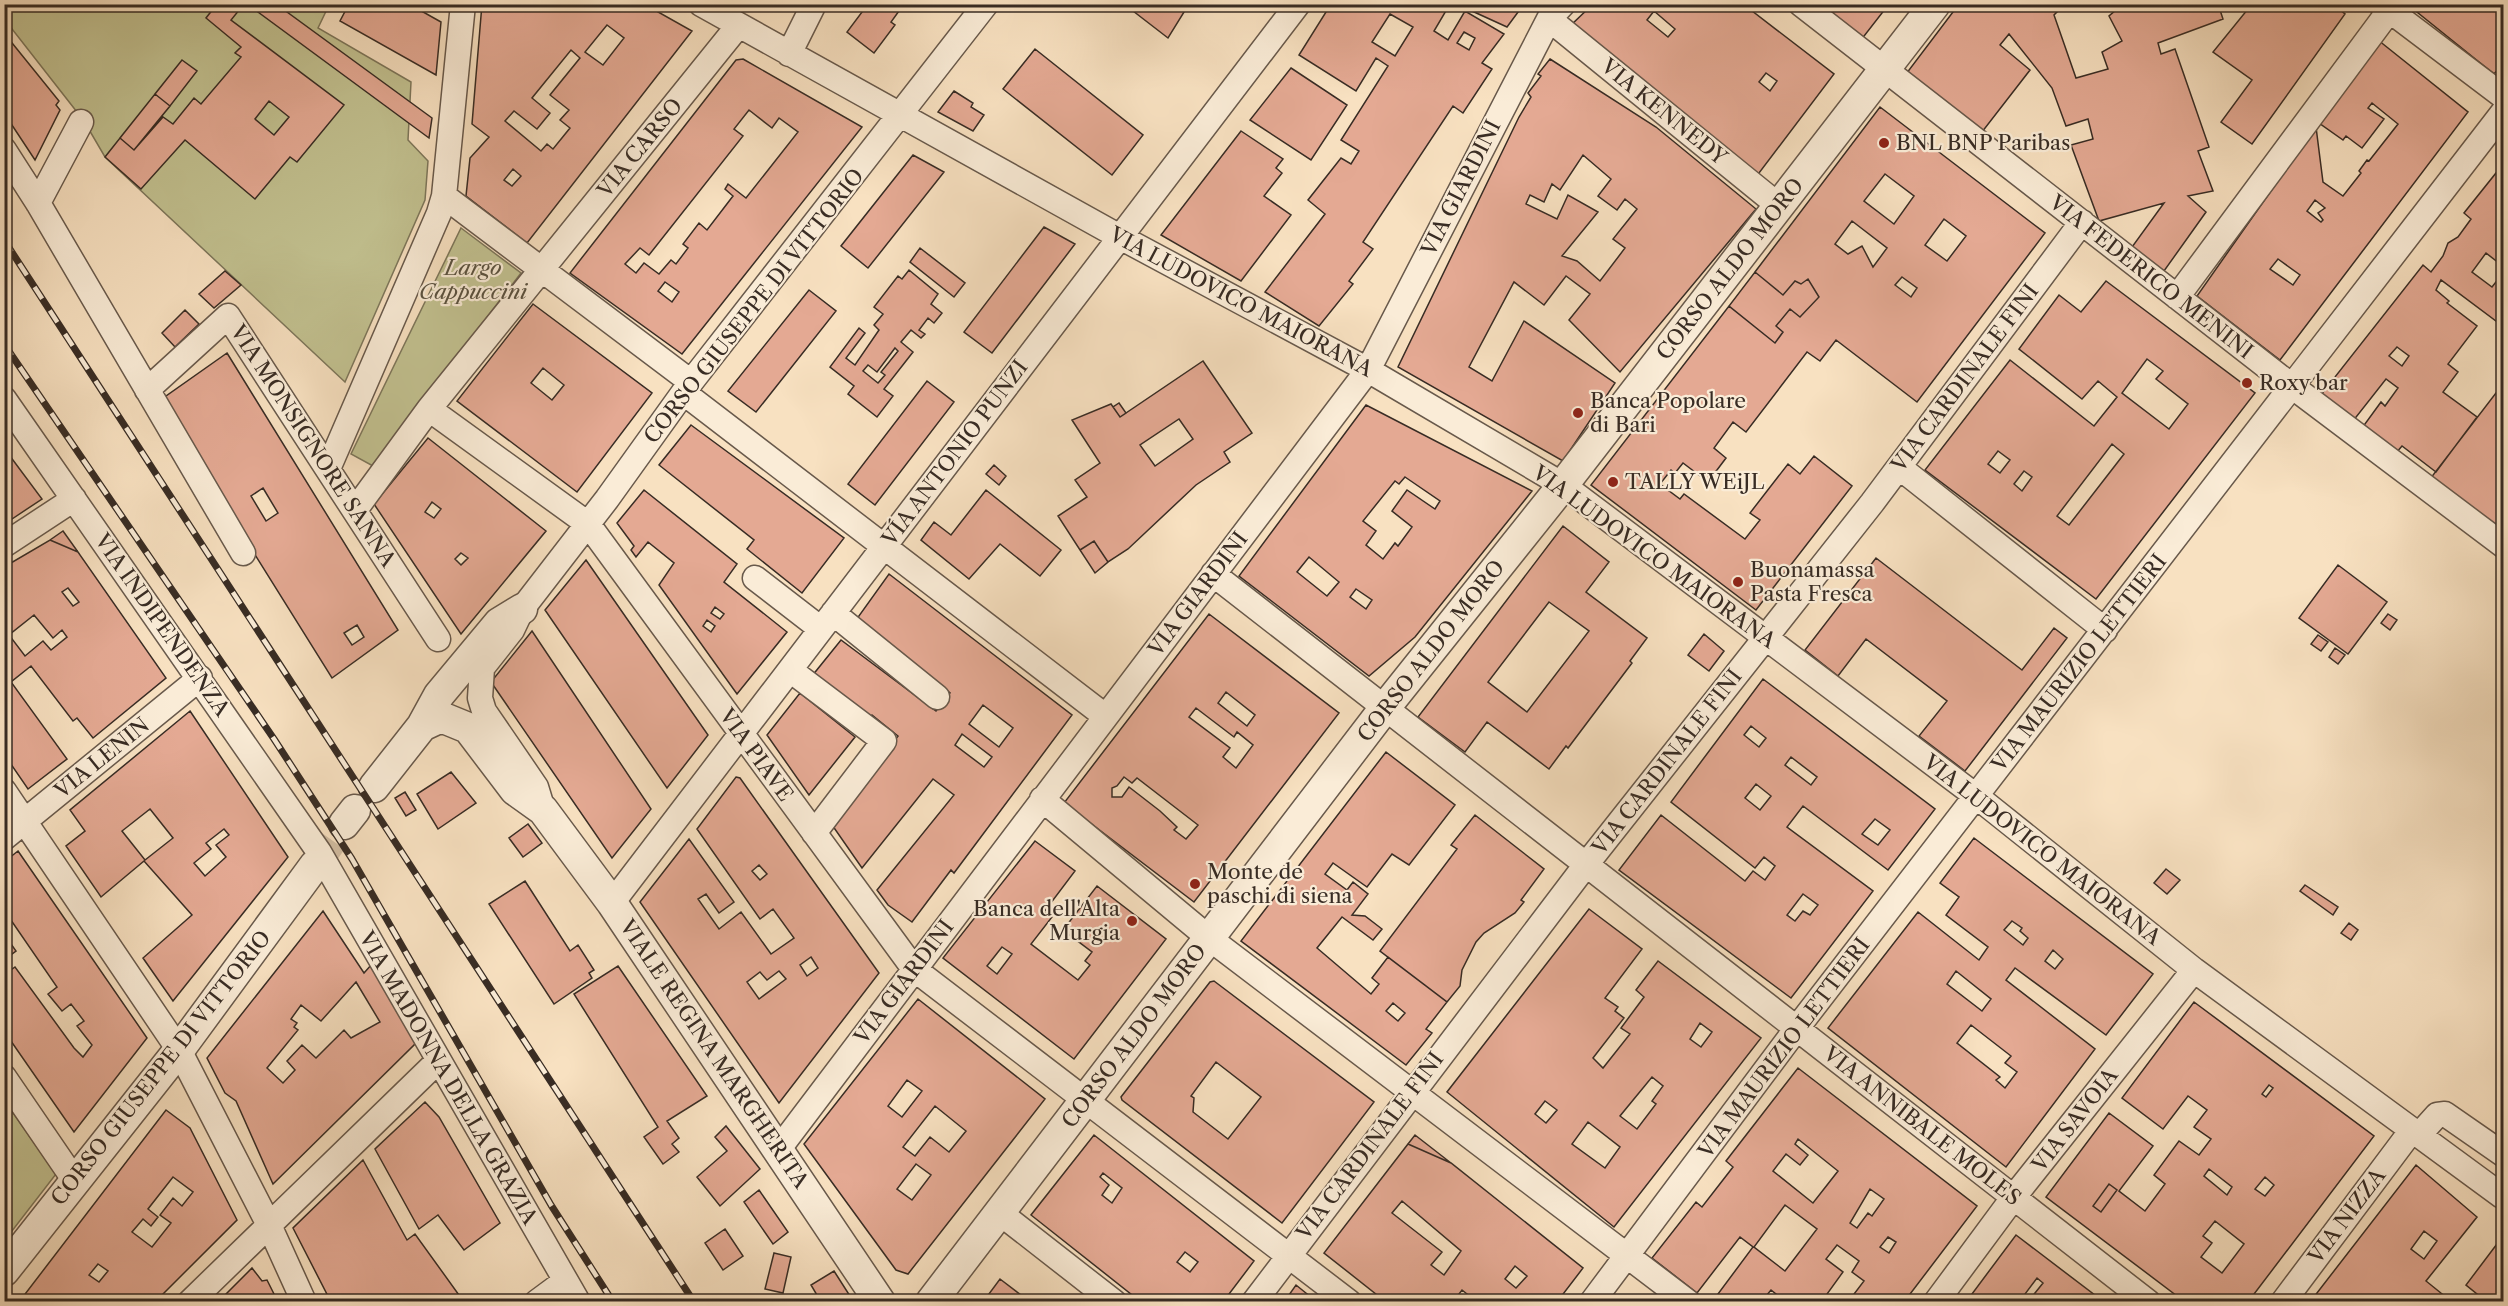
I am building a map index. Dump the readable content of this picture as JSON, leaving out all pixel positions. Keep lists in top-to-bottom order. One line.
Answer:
{"streets":{"street":["VIA KENNEDY","VIA CARSO","VIA GIARDINI","CORSO ALDO MORO","VIA FEDERICO MENINI","VIA LUDOVICO MAIORANA","CORSO GIUSEPPE DI VITTORIO","VIA CARDINALE FINI","VIA MONSIGNORE SANNA","VÍA ANTONIO PUNZI","VIA INDIPENDENZA","VIA MAURIZIO LETTIERI","VIA PIAVE","VIA LENIN","VIALE REGINA MARGHERITA","VIA MADONNA DELLA GRAZIA","VIA SAVOIA","VIA ANNIBALE MOLES","VIA NIZZA"]},"crossings":[["VIA KENNEDY","VIA GIARDINI"],["VIA KENNEDY","CORSO ALDO MORO"],["VIA CARSO","VIA LUDOVICO MAIORANA"],["VIA GIARDINI","VIA LUDOVICO MAIORANA"],["VIA GIARDINI","VIA PIAVE"],["VIA GIARDINI","VIALE REGINA MARGHERITA"],["VIA GIARDINI","VIA ANNIBALE MOLES"],["CORSO ALDO MORO","VIA FEDERICO MENINI"],["CORSO ALDO MORO","VIA LUDOVICO MAIORANA"],["CORSO ALDO MORO","VIA PIAVE"],["CORSO ALDO MORO","VIA ANNIBALE MOLES"],["VIA FEDERICO MENINI","VIA CARDINALE FINI"],["VIA FEDERICO MENINI","VIA MAURIZIO LETTIERI"],["VIA LUDOVICO MAIORANA","CORSO GIUSEPPE DI VITTORIO"],["VIA LUDOVICO MAIORANA","VIA CARDINALE FINI"],["VIA LUDOVICO MAIORANA","VÍA ANTONIO PUNZI"],["VIA LUDOVICO MAIORANA","VIA MAURIZIO LETTIERI"],["VIA LUDOVICO MAIORANA","VIA SAVOIA"],["VIA LUDOVICO MAIORANA","VIA NIZZA"],["CORSO GIUSEPPE DI VITTORIO","VIA INDIPENDENZA"],["CORSO GIUSEPPE DI VITTORIO","VIA PIAVE"],["CORSO GIUSEPPE DI VITTORIO","VIALE REGINA MARGHERITA"],["CORSO GIUSEPPE DI VITTORIO","VIA MADONNA DELLA GRAZIA"],["VIA CARDINALE FINI","VIA PIAVE"],["VIA CARDINALE FINI","VIA ANNIBALE MOLES"],["VÍA ANTONIO PUNZI","VIA PIAVE"],["VÍA ANTONIO PUNZI","VIALE REGINA MARGHERITA"],["VIA INDIPENDENZA","VIA LENIN"],["VIA INDIPENDENZA","VIA MADONNA DELLA GRAZIA"],["VIA MAURIZIO LETTIERI","VIA ANNIBALE MOLES"],["VIA SAVOIA","VIA ANNIBALE MOLES"]],"parks":["Largo Cappuccini"],"places":["BNL BNP Paribas","Roxy bar","Banca Popolare di Bari","TALLY WEiJL","Buonamassa Pasta Fresca","Monte de paschi di siena","Banca dell'Alta Murgia"]}
